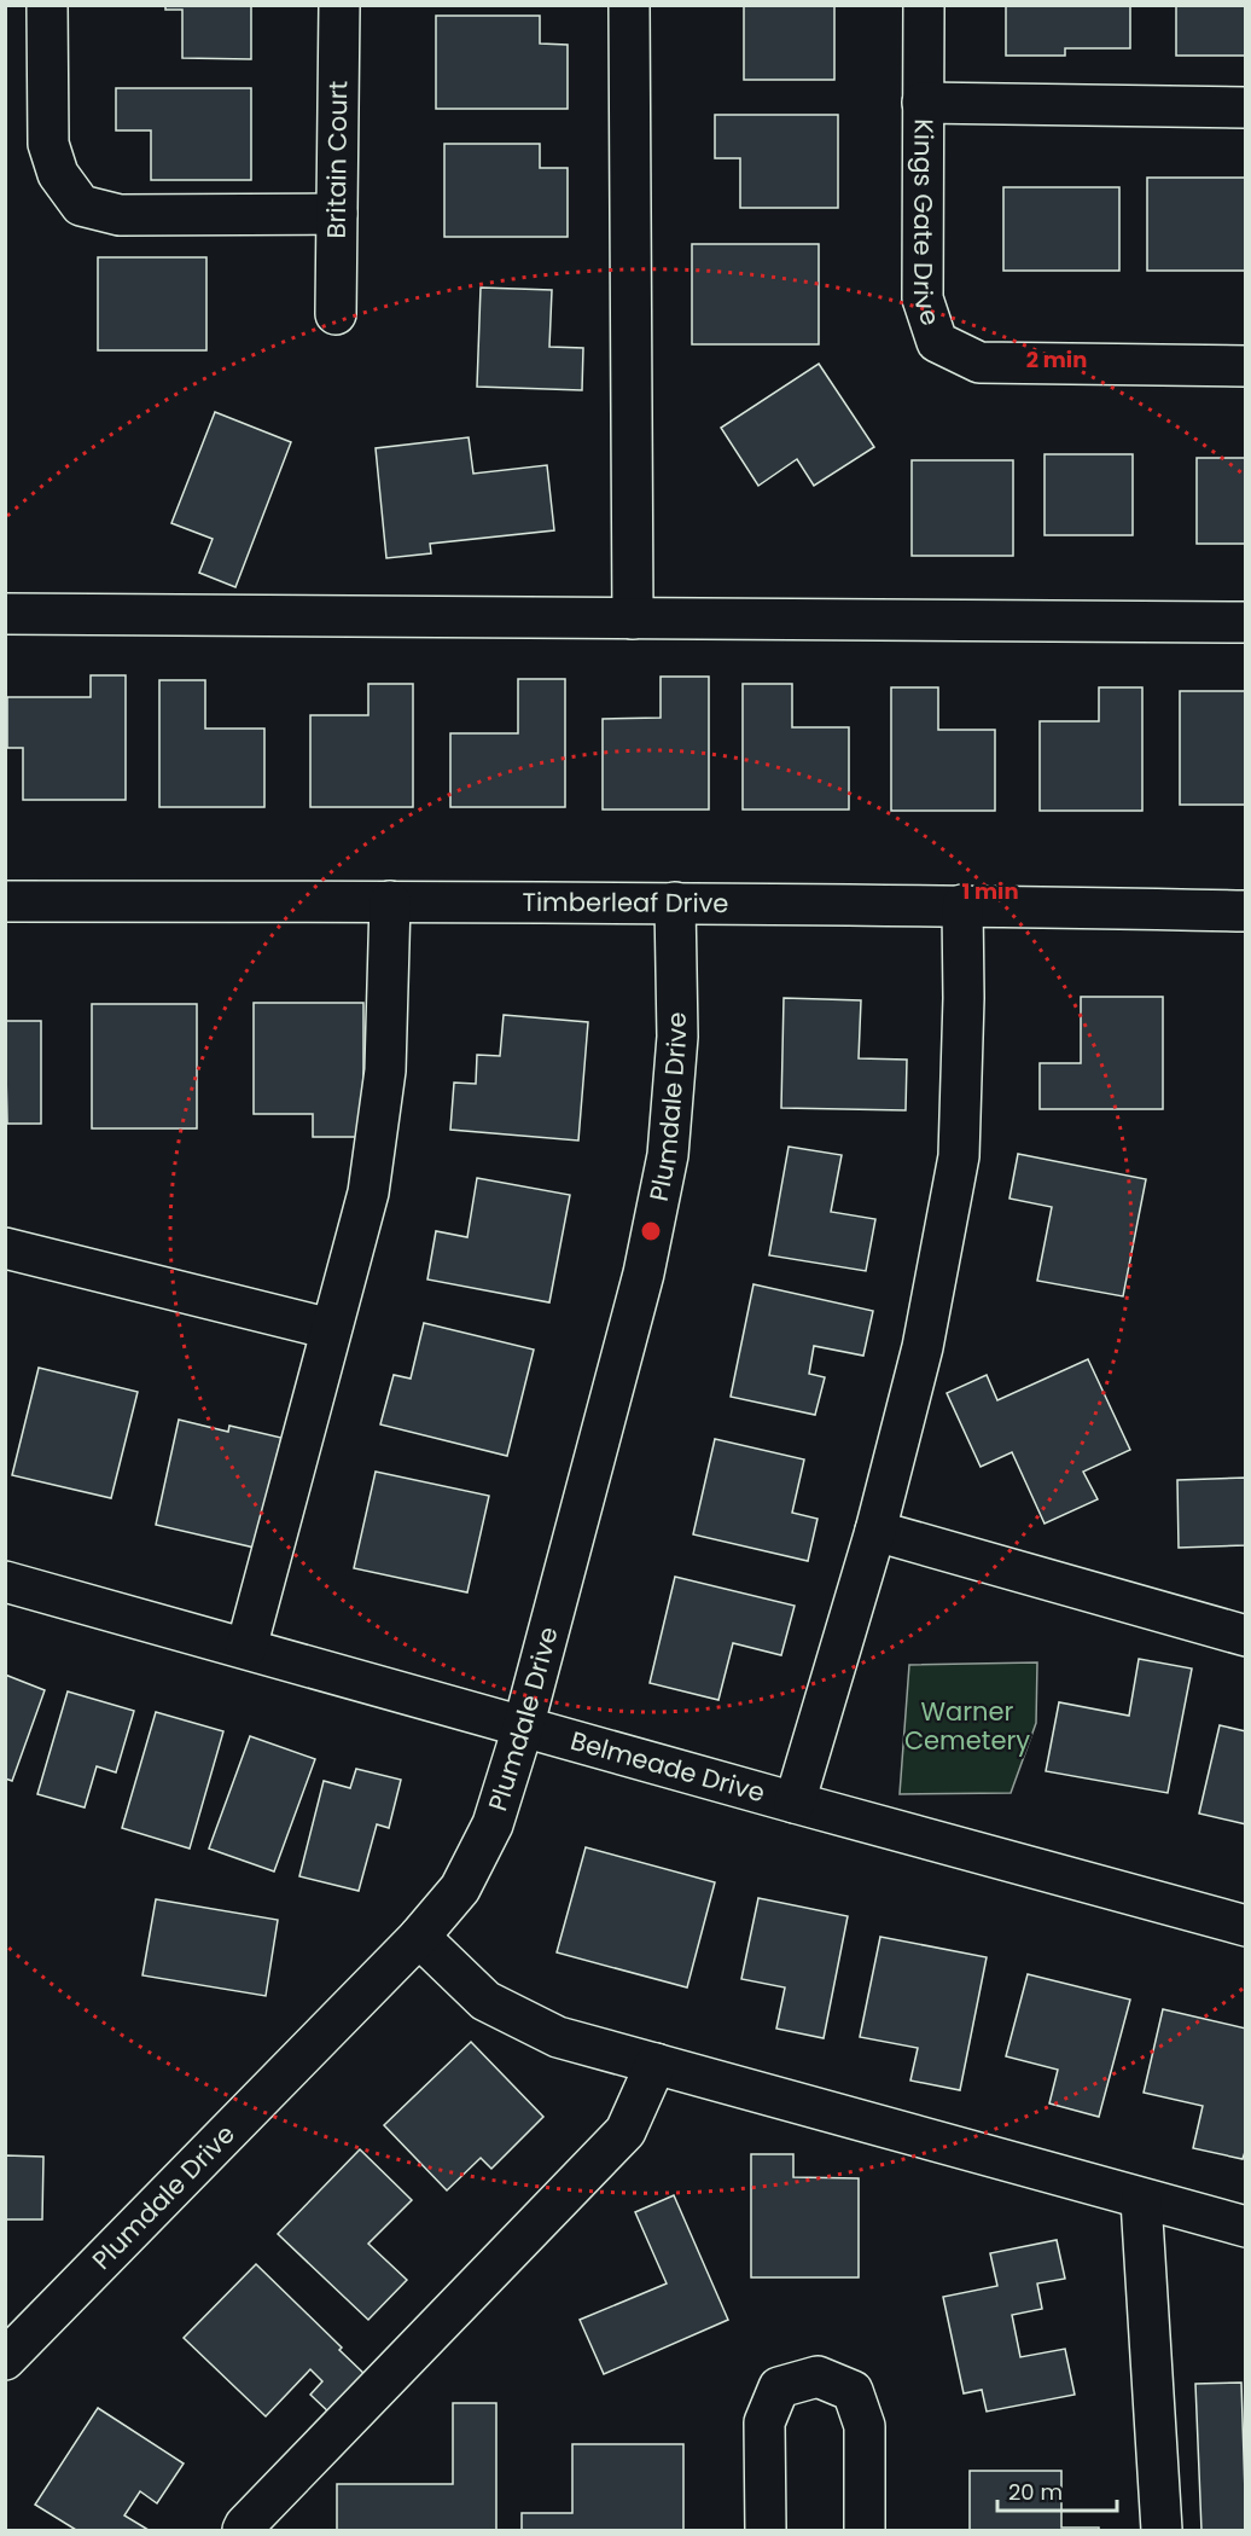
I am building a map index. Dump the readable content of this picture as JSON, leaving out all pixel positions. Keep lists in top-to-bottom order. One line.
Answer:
{"streets":{"street":["Britain Court","Kings Gate Drive","Timberleaf Drive","Plumdale Drive","Belmeade Drive"]},"crossings":[["Timberleaf Drive","Plumdale Drive"],["Plumdale Drive","Belmeade Drive"]],"parks":["Warner Cemetery"],"scale_bar":"20 m","rings":["2 min","1 min"]}
